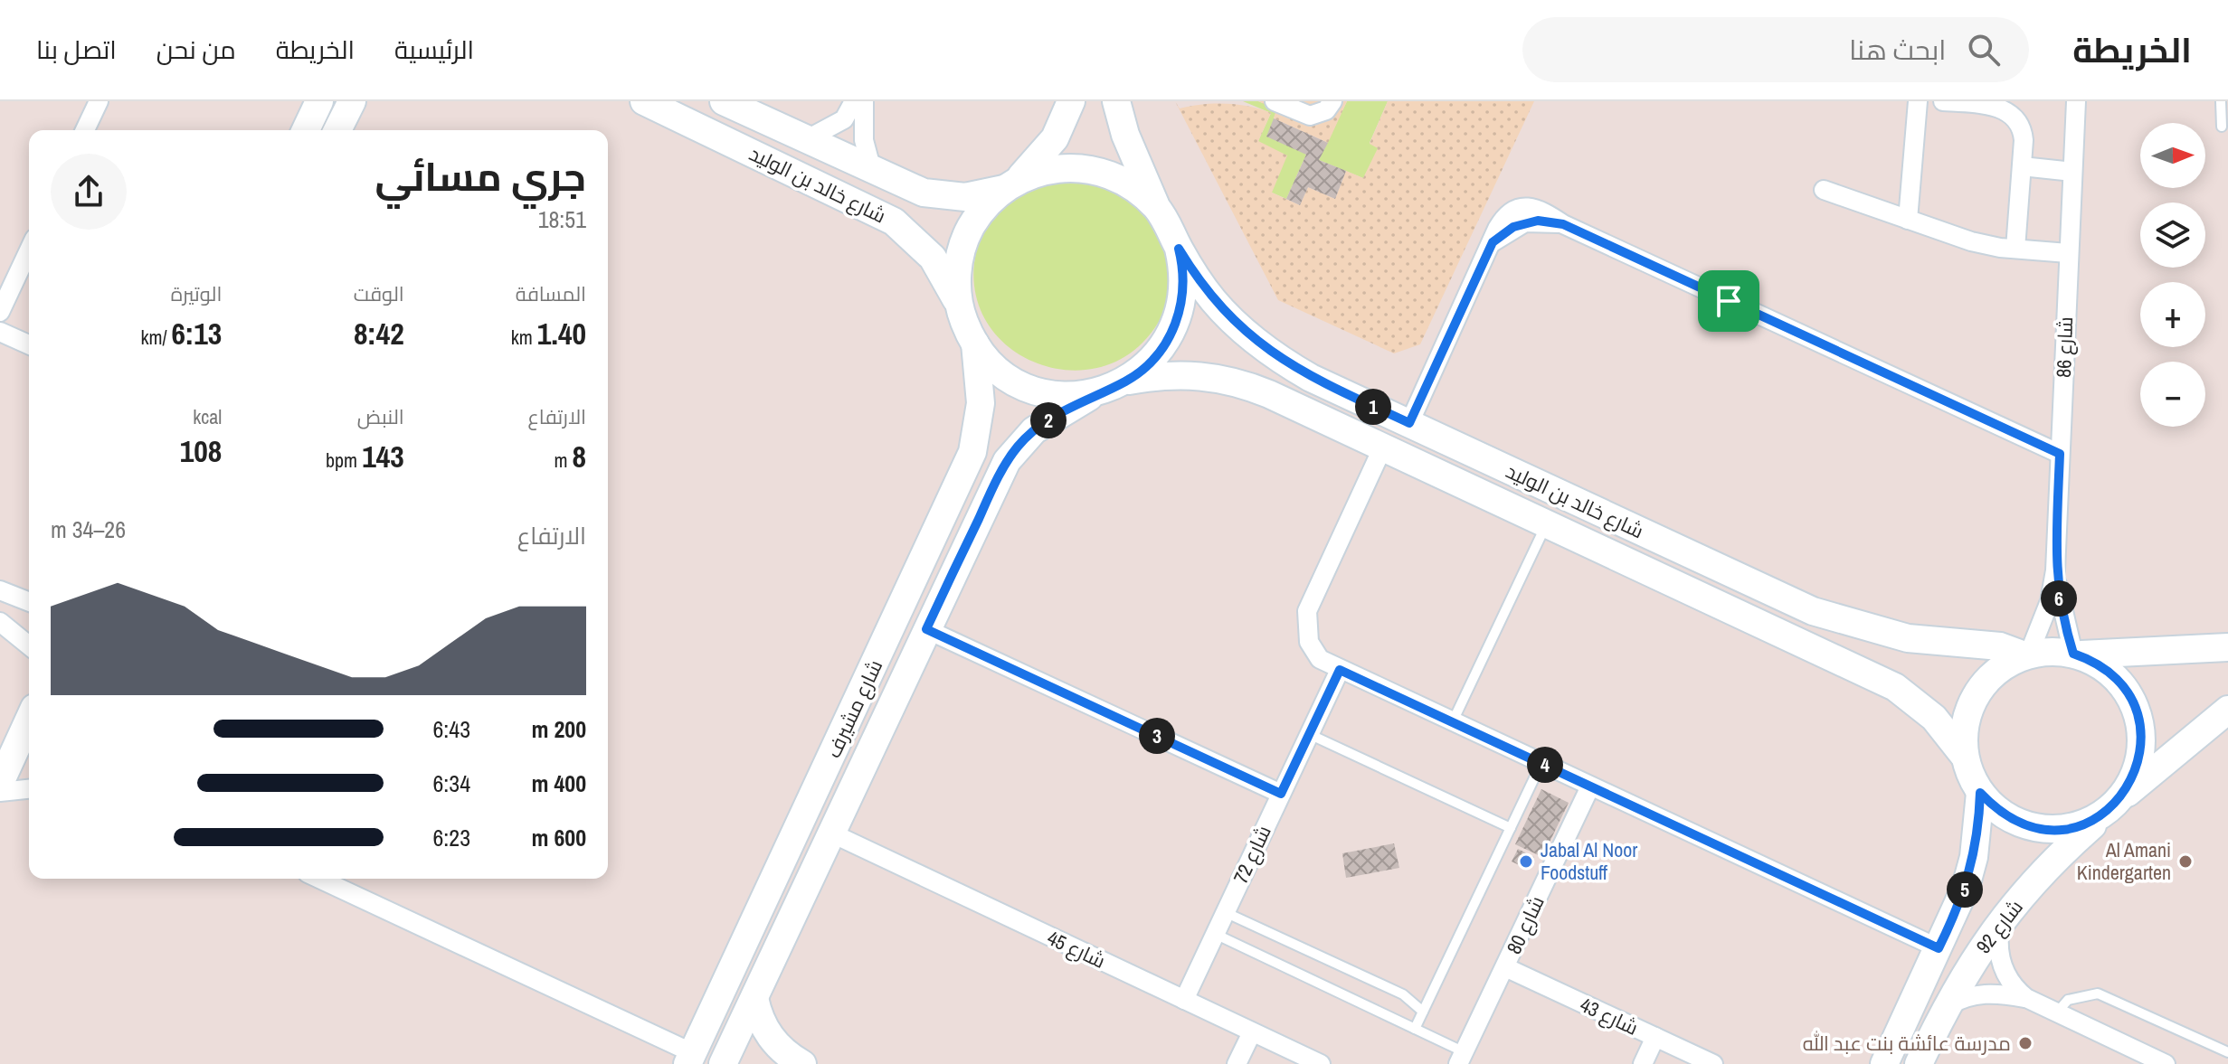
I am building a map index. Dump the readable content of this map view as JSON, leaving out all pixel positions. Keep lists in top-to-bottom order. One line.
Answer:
{"streets":{"main road":["شارع خالد بن الوليد","شارع مشيرف","شارع 92"],"street":["شارع 86","شارع 72","شارع 80","شارع 45","شارع 43"]},"crossings":[["شارع خالد بن الوليد","شارع 86"],["شارع خالد بن الوليد","شارع مشيرف"],["شارع خالد بن الوليد","شارع 92"],["شارع 86","شارع 92"],["شارع مشيرف","شارع 45"],["شارع 72","شارع 45"],["شارع 80","شارع 43"]],"places":["Jabal Al Noor Foodstuff","Al Amani Kindergarten","مدرسة عائشة بنت عبد الله"],"north":"right","page":{"header":"الخريطة","search":"ابحث هنا","nav":["الرئيسية","الخريطة","من نحن","اتصل بنا"],"map_buttons":["+","−"],"heading":["جري مسائي","18:51"],"stats":[["المسافة","1.40 km"],["الوقت","8:42"],["الوتيرة","6:13 /km"],["الارتفاع","8 m"],["النبض","143 bpm"],["kcal","108"]],"pins":["1","2","6","3","4","5"],"chart":["الارتفاع","26–34 m"],"list":[{"name":"200 m","note":"6:43"},{"name":"400 m","note":"6:34"},{"name":"600 m","note":"6:23"}]}}
